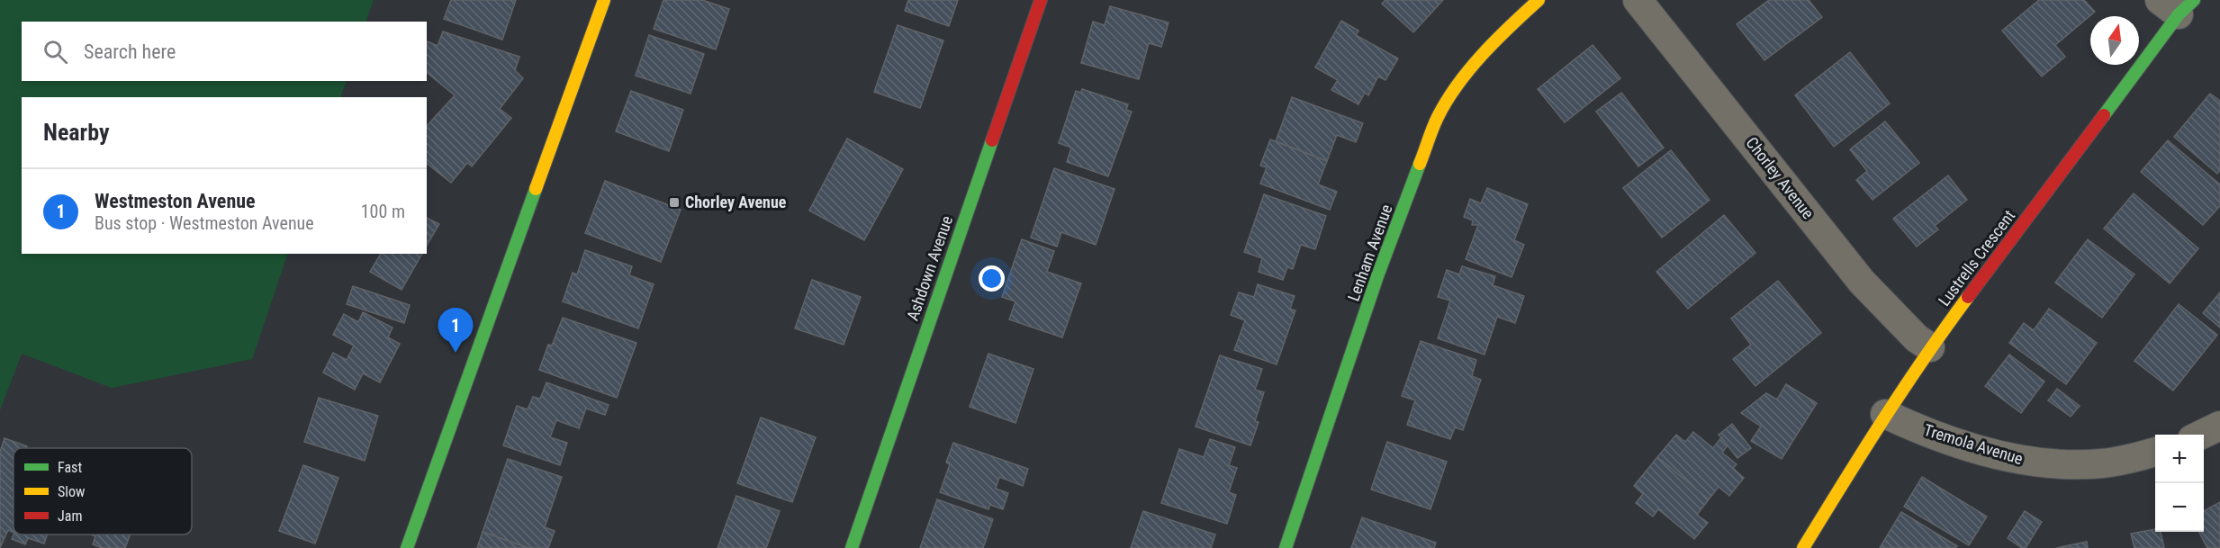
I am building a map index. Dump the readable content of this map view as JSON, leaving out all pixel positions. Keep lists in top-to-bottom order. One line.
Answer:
{"streets":{"street":["Chorley Avenue","Lenham Avenue","Lustrells Crescent","Ashdown Avenue","Tremola Avenue"]},"crossings":[["Chorley Avenue","Lustrells Crescent"],["Lustrells Crescent","Tremola Avenue"]],"places":{"transit":["Chorley Avenue"]},"legend":["Fast","Slow","Jam"],"north":"top","page":{"search":"Search here","heading":"Nearby","list":[{"mark":"1","name":"Westmeston Avenue","note":"Bus stop · Westmeston Avenue","value":"100 m"}],"pins":"1","map_buttons":["+","−"]}}
